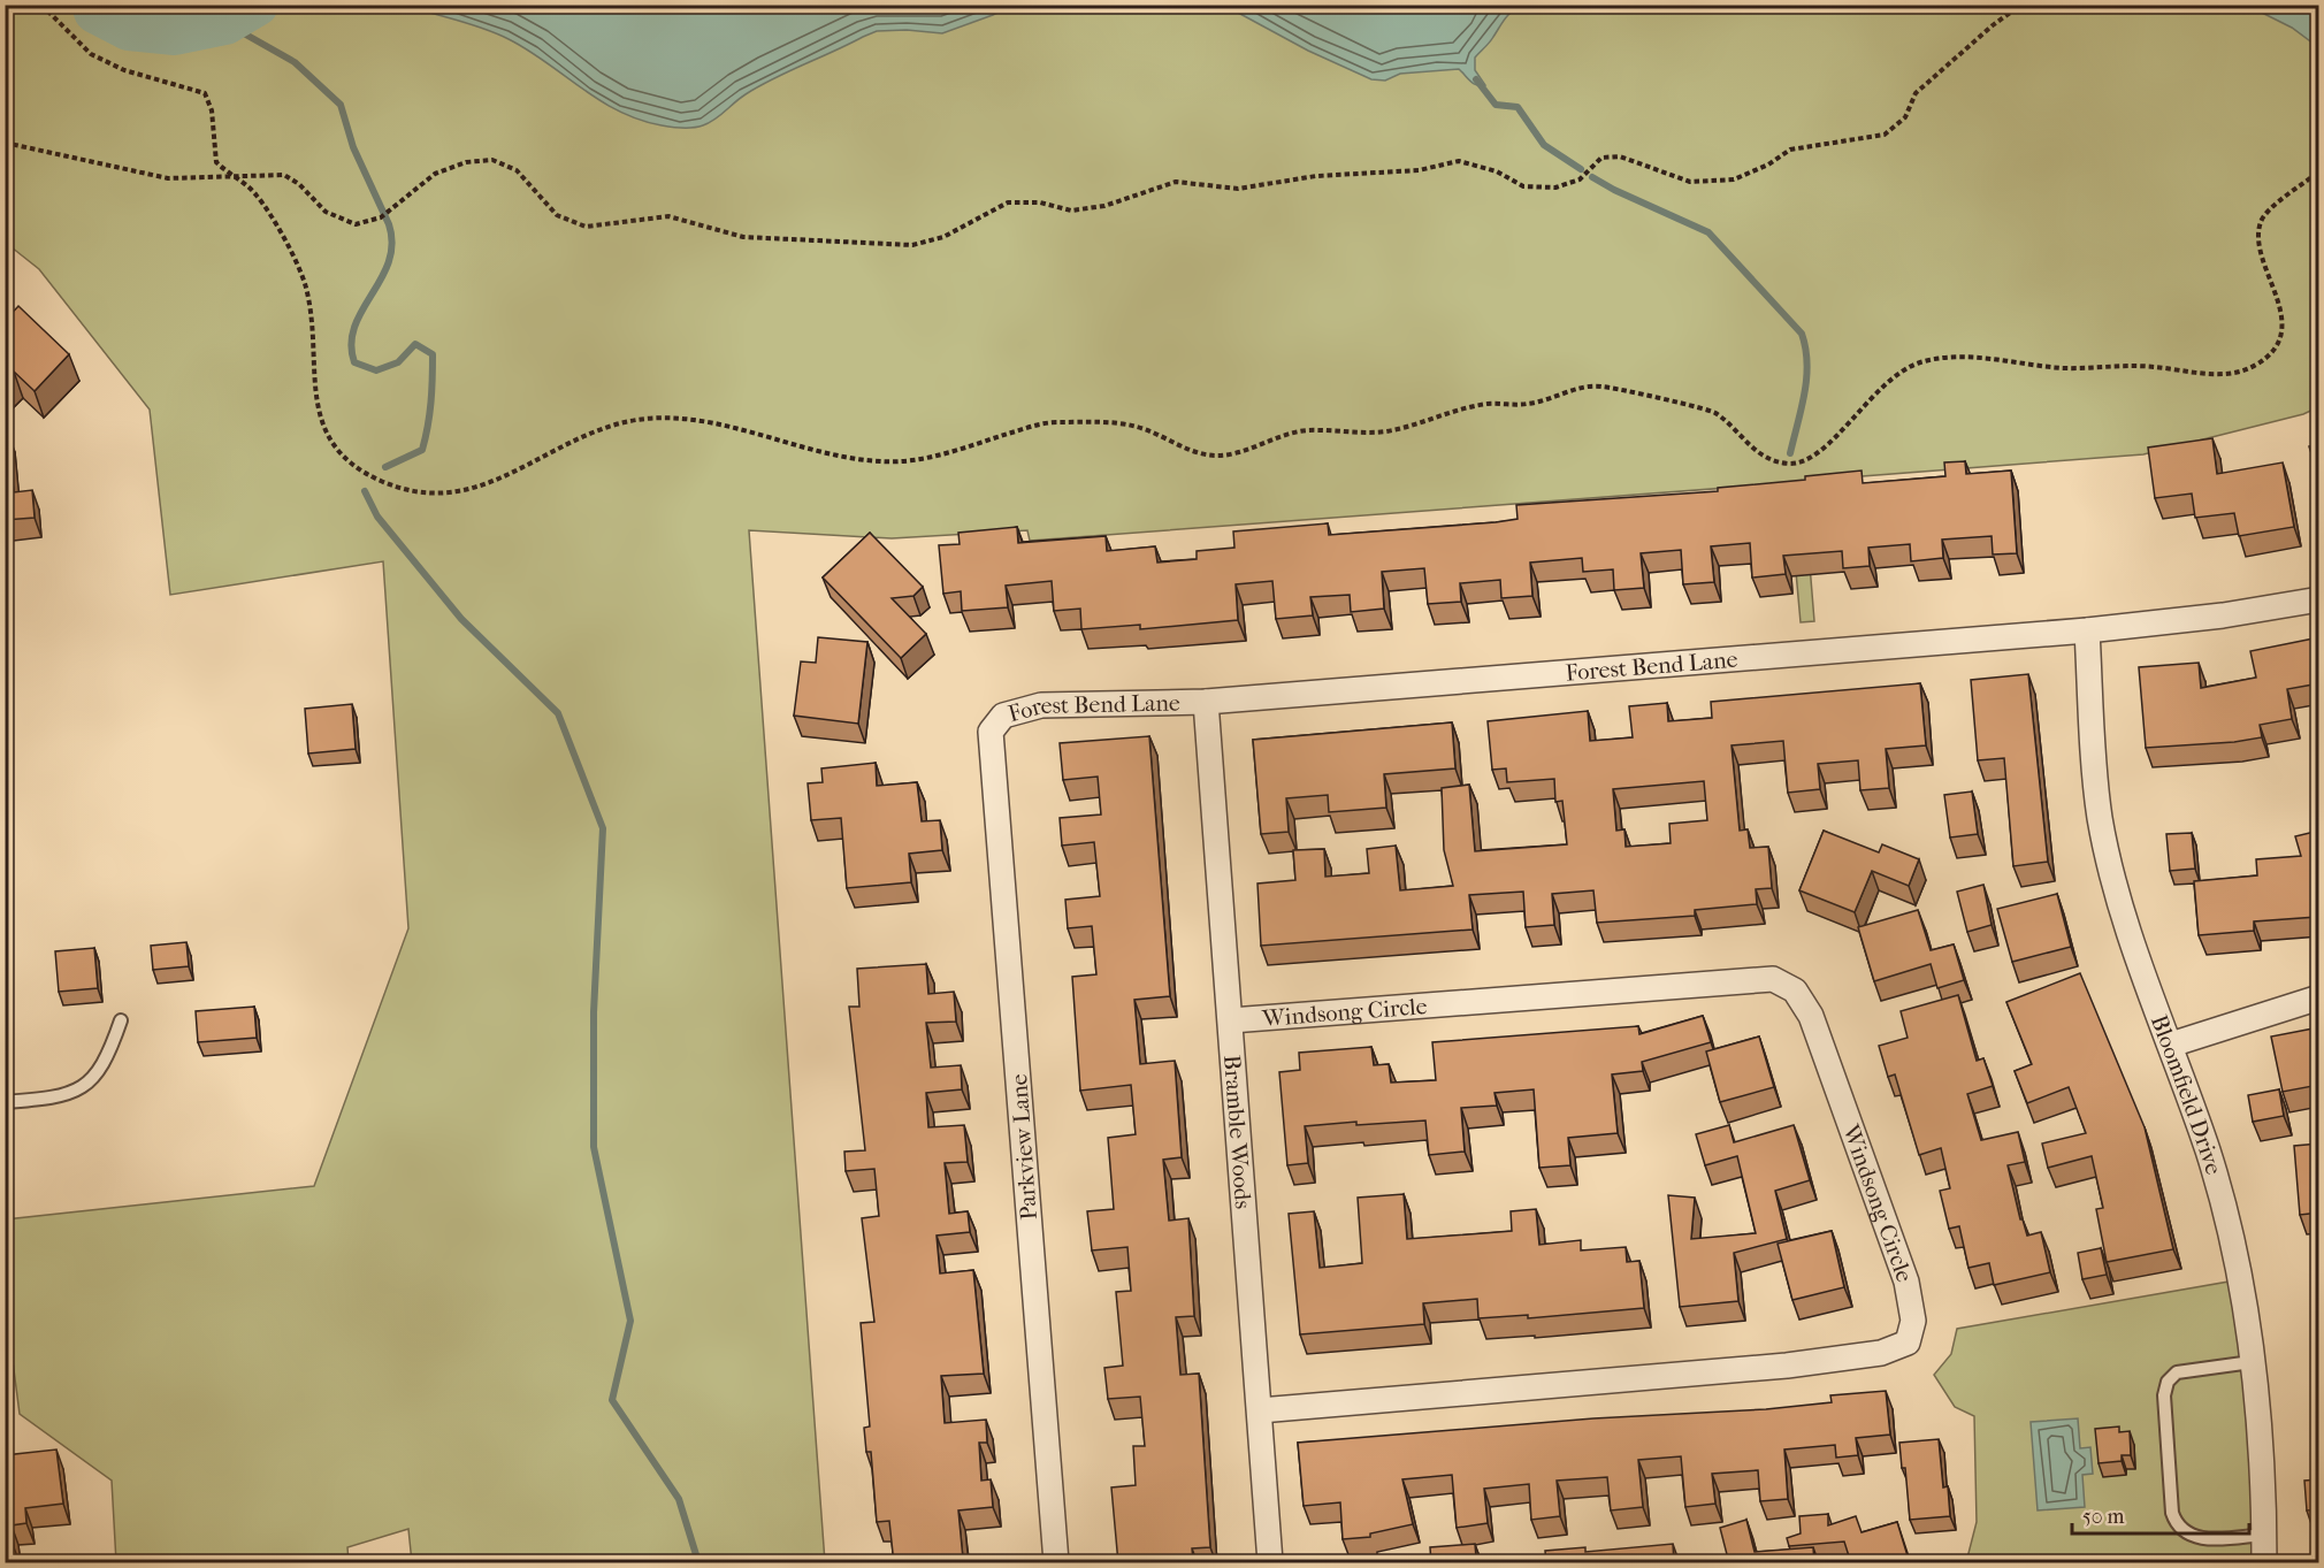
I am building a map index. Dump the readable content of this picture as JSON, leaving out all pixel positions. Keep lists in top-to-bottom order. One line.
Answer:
{"streets":{"street":["Forest Bend Lane","Windsong Circle","Bloomfield Drive","Bramble Woods","Parkview Lane"]},"crossings":[["Forest Bend Lane","Bloomfield Drive"],["Forest Bend Lane","Bramble Woods"],["Forest Bend Lane","Parkview Lane"],["Windsong Circle","Bramble Woods"]],"scale_bar":"50 m"}
